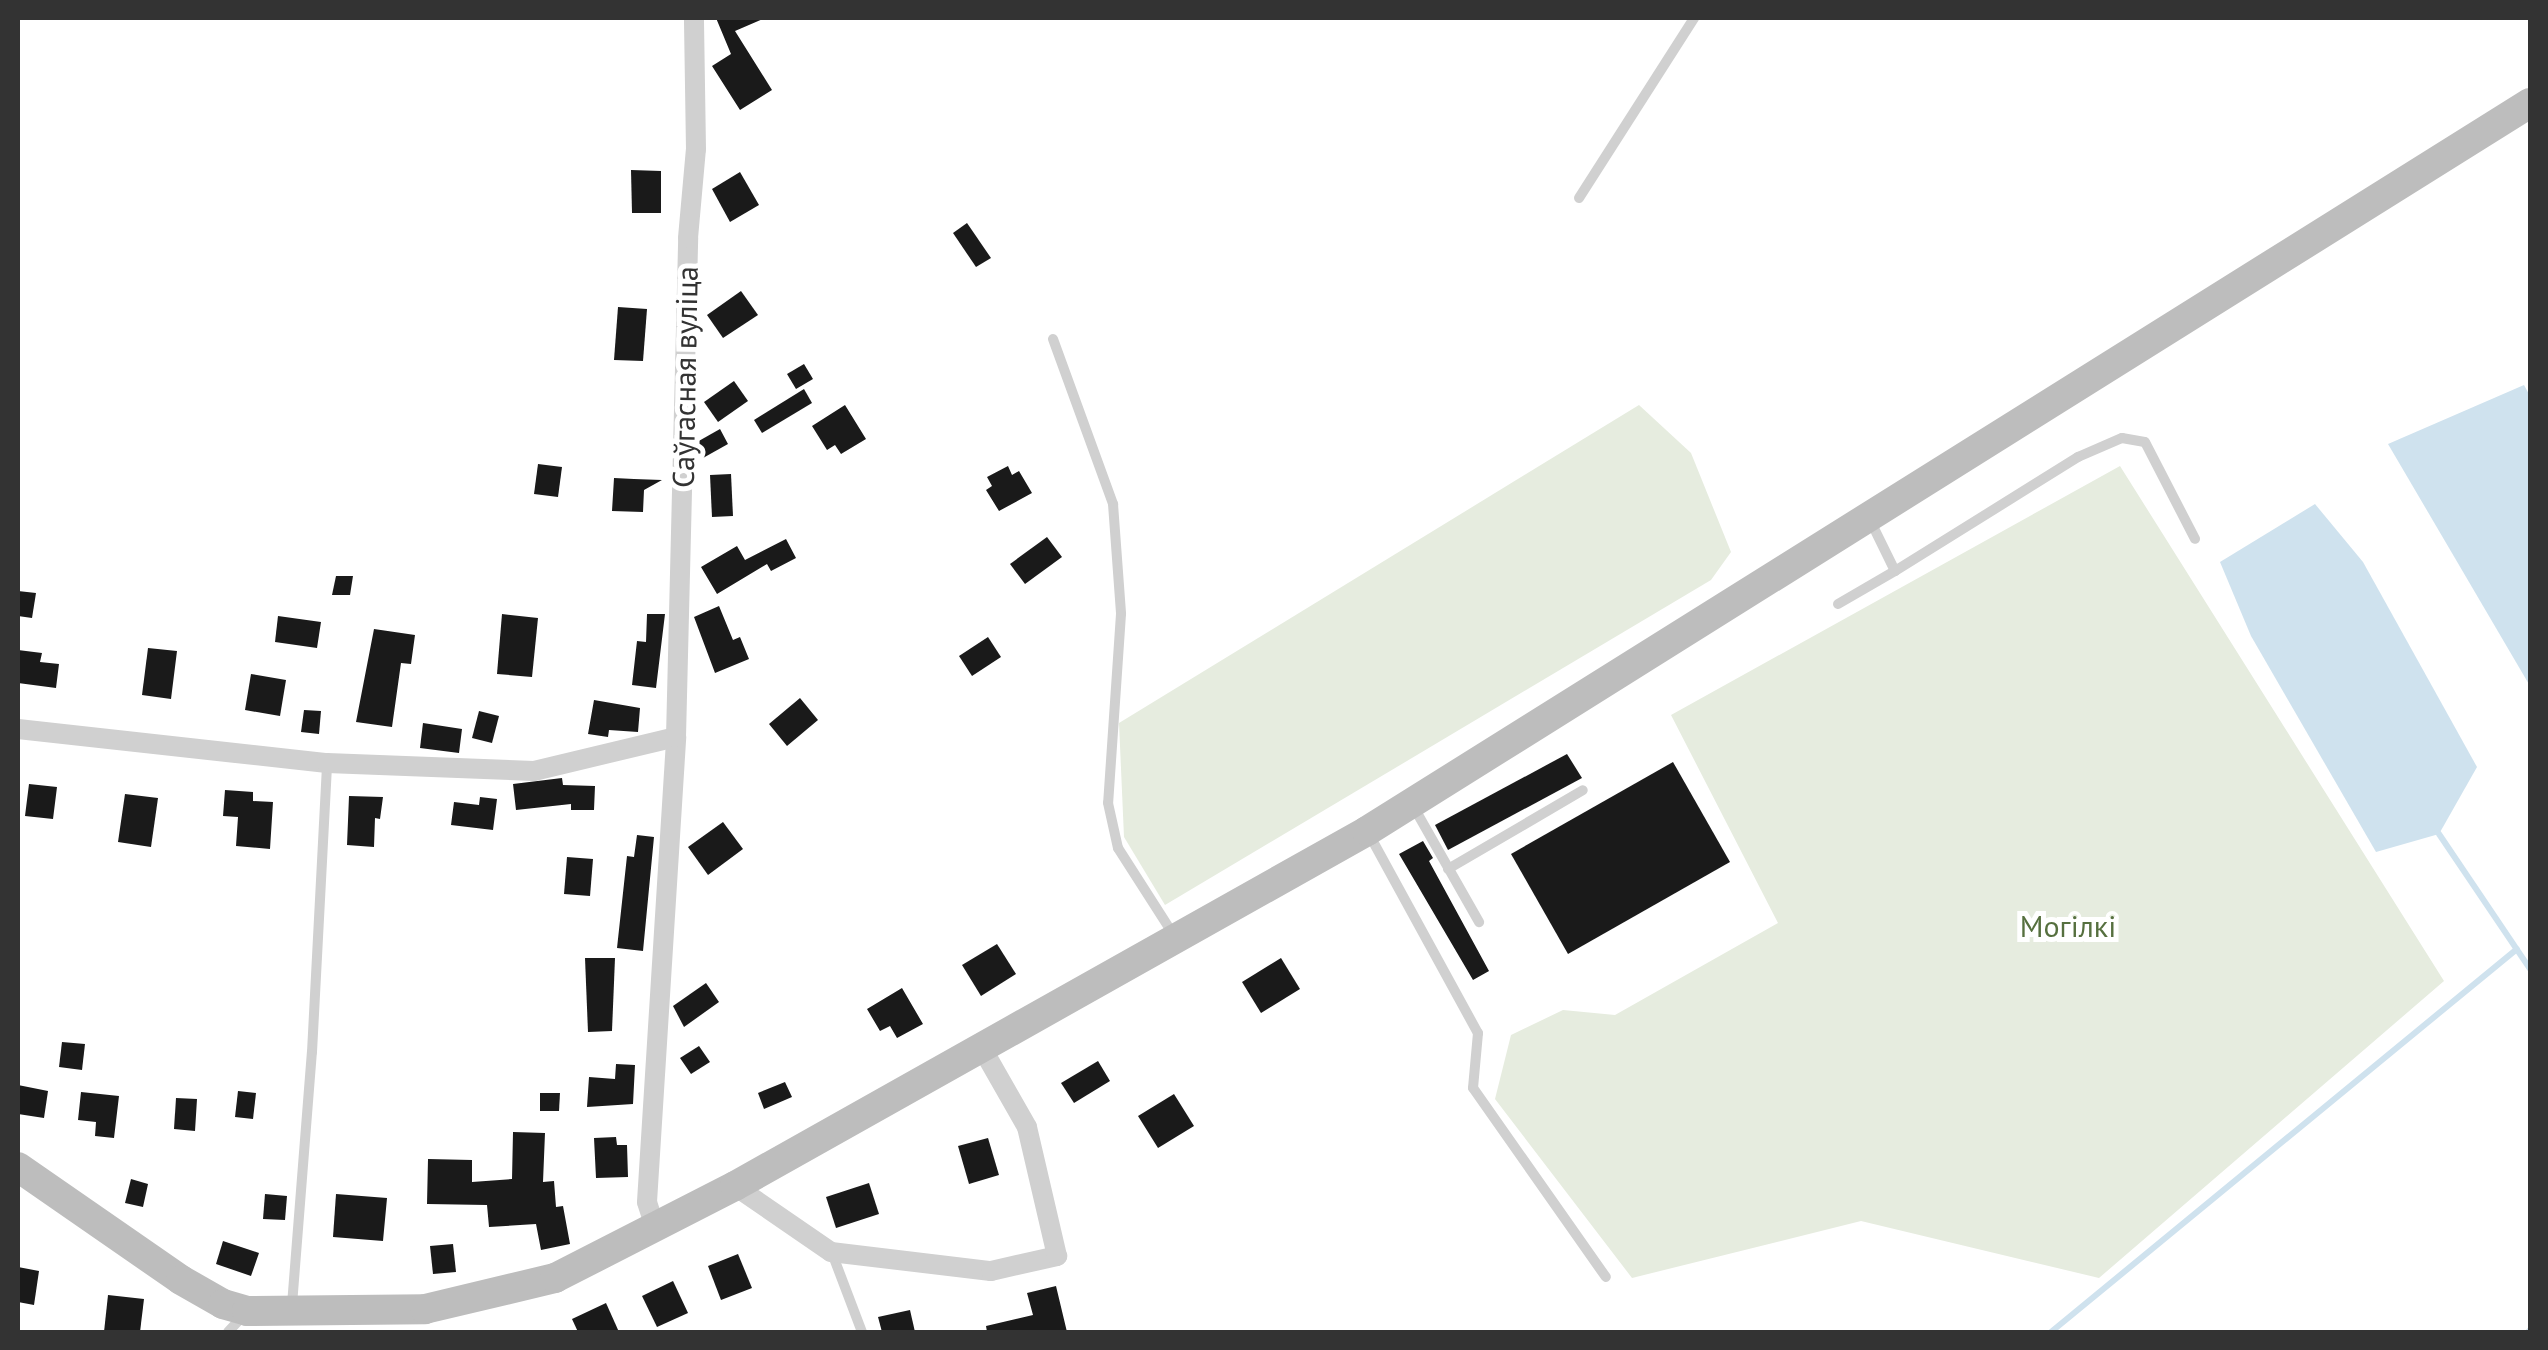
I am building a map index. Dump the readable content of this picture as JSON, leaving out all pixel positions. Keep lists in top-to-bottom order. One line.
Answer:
{"streets":{"street":["Саўгасная вуліца"]},"parks":["Могілкі"]}
